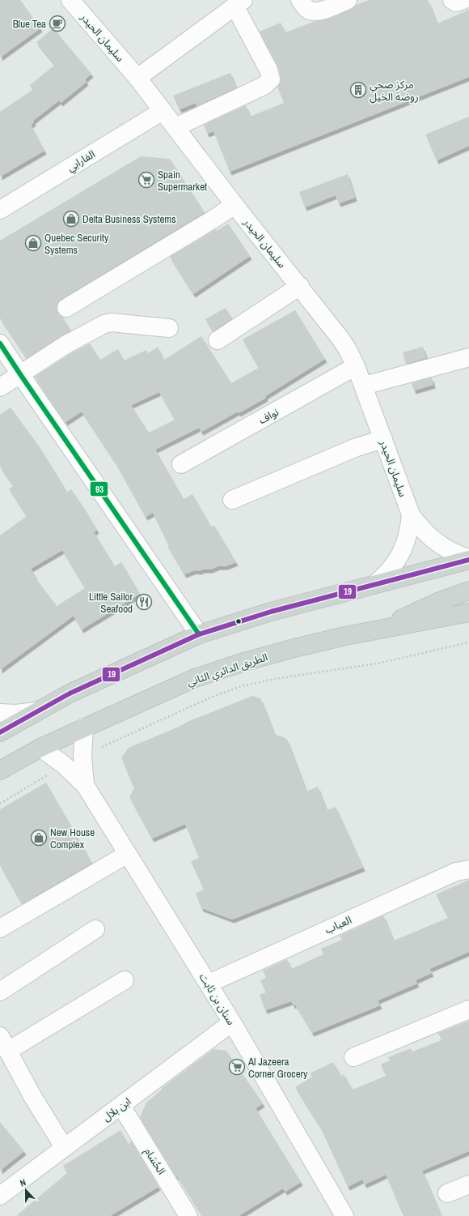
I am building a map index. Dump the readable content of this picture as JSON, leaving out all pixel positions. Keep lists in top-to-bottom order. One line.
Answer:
{"streets":{"main road":["الطريق الدائري الثاني"],"street":["سليمان الحيدر","الفارابي","نواف","العباب","سنان بن ثابت","ابن بلال","الحُسَام"]},"crossings":[["سليمان الحيدر","الفارابي"],["سليمان الحيدر","نواف"],["الطريق الدائري الثاني","سنان بن ثابت"],["العباب","سنان بن ثابت"],["سنان بن ثابت","ابن بلال"],["ابن بلال","الحُسَام"]],"places":{"cafe":["Blue Tea"],"building":["مركز صحي روضة الخيل"],"supermarket":["Spain Supermarket","Al Jazeera Corner Grocery"],"shop":["Delta Business Systems","Quebec Security Systems","New House Complex"],"restaurant":["Little Sailor Seafood"]},"lines":["transit line 93","transit line 19"],"north":"top"}
